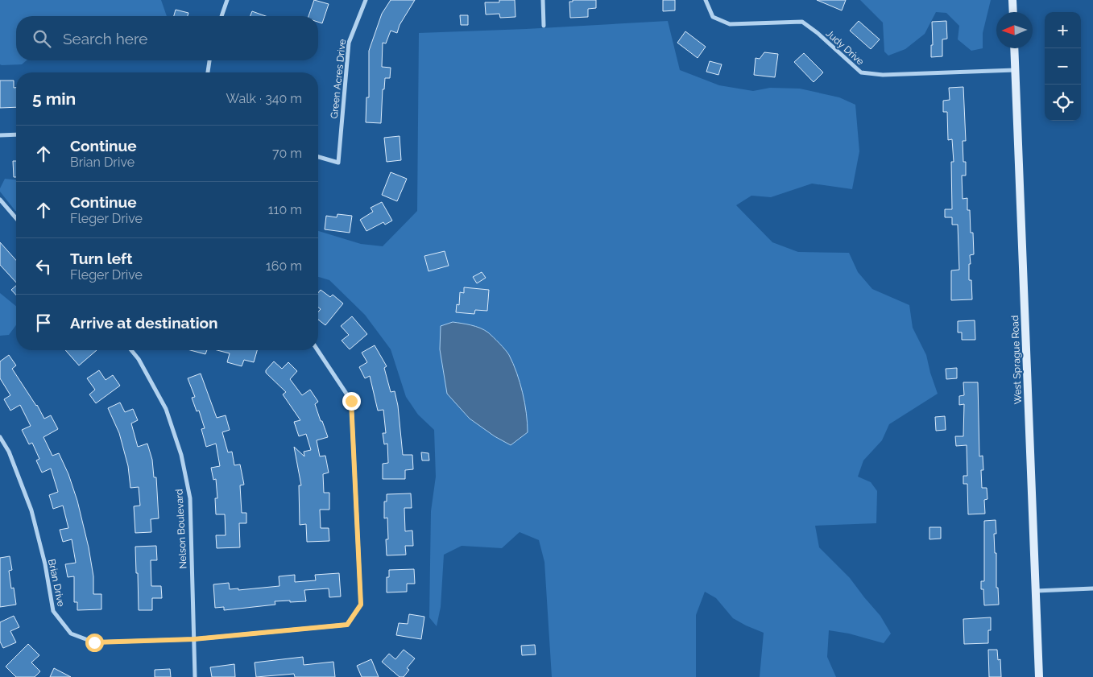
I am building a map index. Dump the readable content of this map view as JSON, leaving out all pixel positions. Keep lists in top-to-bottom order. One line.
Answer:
{"streets":{"street":["Judy Drive","Green Acres Drive","West Sprague Road","Nelson Boulevard","Brian Drive"]},"crossings":[["Judy Drive","West Sprague Road"],["Nelson Boulevard","Brian Drive"]],"north":"left","page":{"map_buttons":["+","−"],"search":"Search here","heading":["5 min","Walk · 340 m"],"list":[["Continue","Brian Drive","70 m"],["Continue","Fleger Drive","110 m"],["Turn left","Fleger Drive","160 m"],"Arrive at destination"]}}
